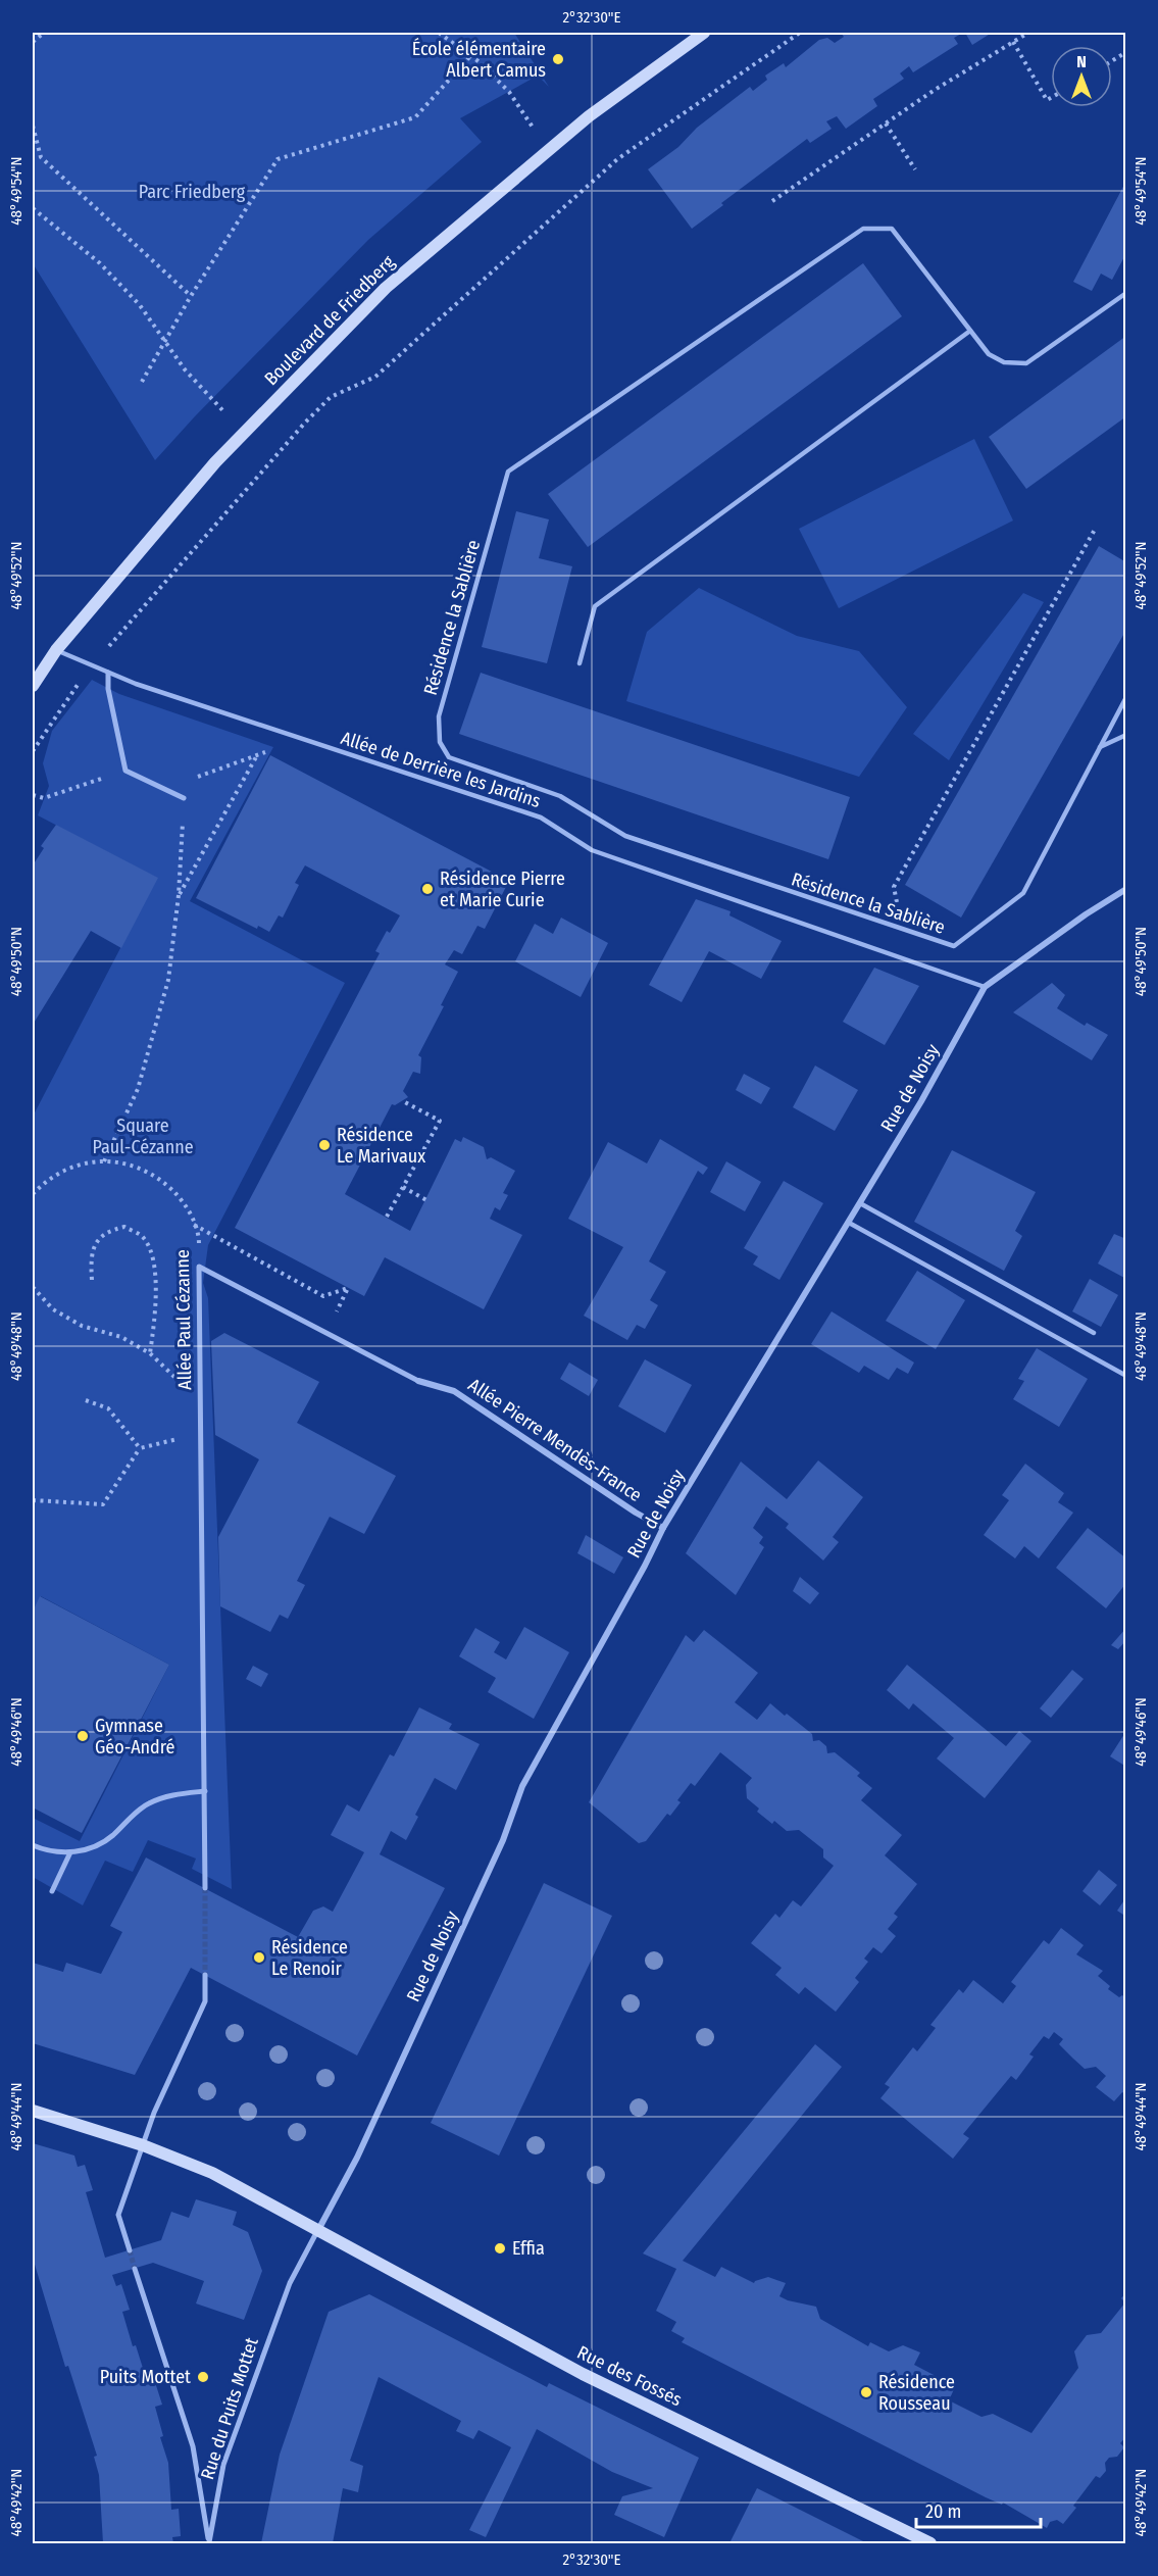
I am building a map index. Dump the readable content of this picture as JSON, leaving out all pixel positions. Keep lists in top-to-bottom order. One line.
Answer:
{"streets":{"main road":["Boulevard de Friedberg","Rue des Fossés"],"street":["Rue de Noisy","Allée Paul Cézanne","Allée Pierre Mendès-France","Rue du Puits Mottet"],"lane":["Résidence la Sablière","Allée de Derrière les Jardins"]},"crossings":[["Boulevard de Friedberg","Allée de Derrière les Jardins"],["Allée de Derrière les Jardins","Rue de Noisy"],["Rue de Noisy","Allée Pierre Mendès-France"],["Rue de Noisy","Rue des Fossés"],["Rue de Noisy","Rue du Puits Mottet"],["Allée Paul Cézanne","Allée Pierre Mendès-France"],["Rue des Fossés","Rue du Puits Mottet"]],"parks":["Parc Friedberg","Square Paul-Cézanne"],"places":["École élémentaire Albert Camus","Résidence Pierre et Marie Curie","Résidence Le Marivaux","Gymnase Géo-André","Résidence Le Renoir","Effia","Puits Mottet","Résidence Rousseau"],"scale_bar":"20 m","north":"top","coordinates":["2°32'30\"E","48°49'54\"N","48°49'52\"N","48°49'50\"N","48°49'48\"N","48°49'46\"N","48°49'44\"N","48°49'42\"N"]}
